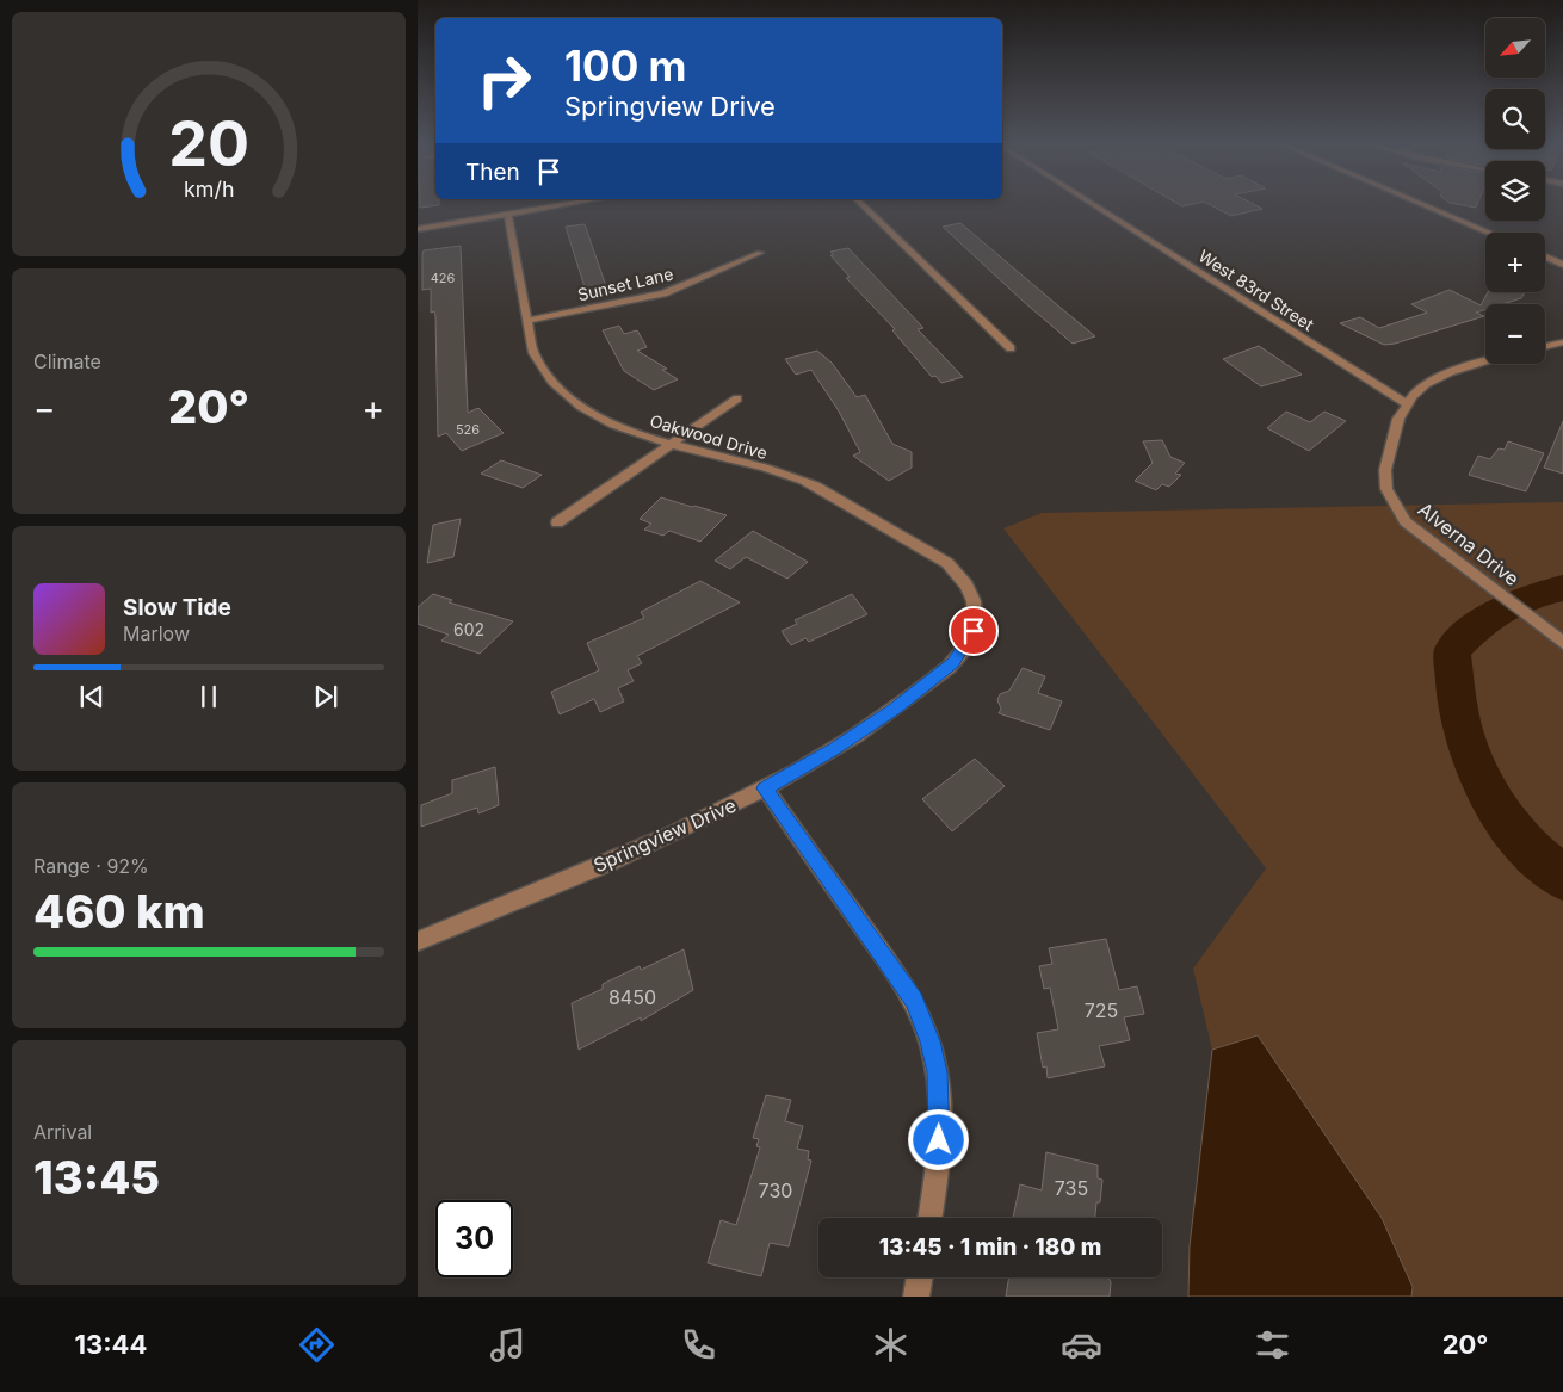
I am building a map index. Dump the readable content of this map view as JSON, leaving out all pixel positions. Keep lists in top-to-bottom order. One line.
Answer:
{"streets":{"street":["Sunset Lane","West 83rd Street","Oakwood Drive","Alverna Drive","Springview Drive"]},"crossings":[["Sunset Lane","Oakwood Drive"],["West 83rd Street","Alverna Drive"],["Oakwood Drive","Springview Drive"]],"house_numbers":["426","526","602","8450","725","735","730"],"north":"bottom left","page":{"map_buttons":["+","−"],"turn":["100 m","Springview Drive"],"then":"Then","tile":["Climate",["Range · 92%","460 km"],["Arrival","13:45"]],"heat":["−","20°","+"],"song":["Slow Tide","Marlow"],"limit":"30","trip":"13:45 · 1 min · 180 m","tabs":["13:44","20°"],"gauge":["20","km/h"]}}
